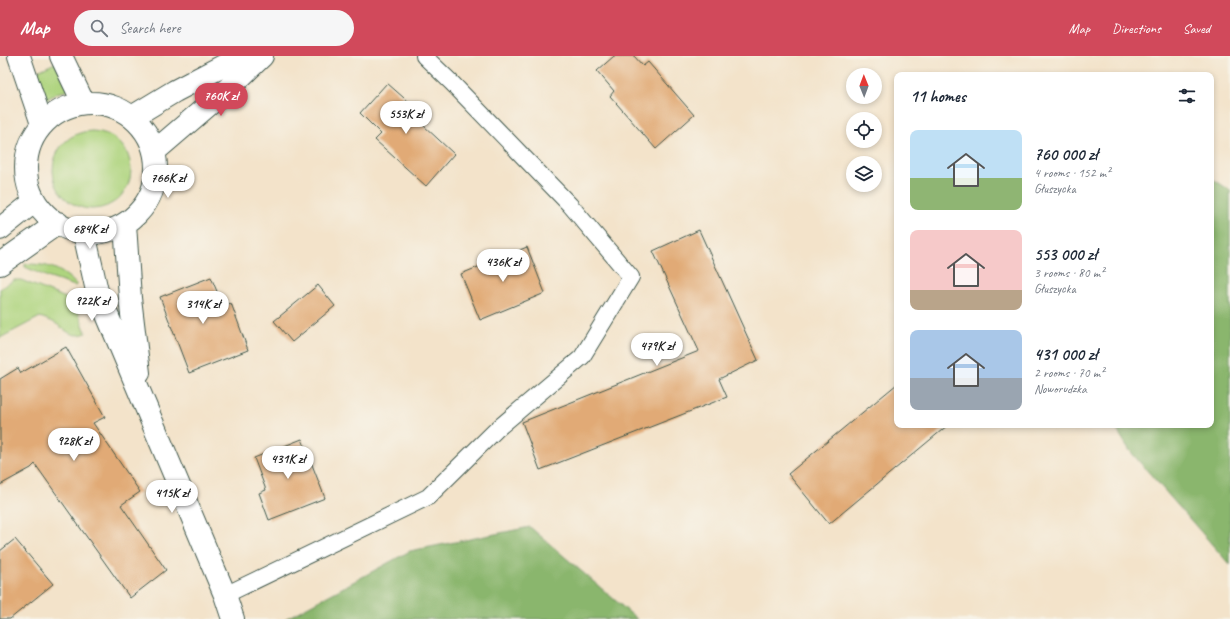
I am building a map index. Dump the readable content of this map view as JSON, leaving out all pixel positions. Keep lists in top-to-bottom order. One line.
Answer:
{"north":"top","page":{"header":"Map","search":"Search here","nav":["Map","Directions","Saved"],"heading":"11 homes","price":["760K zł","553K zł","766K zł","684K zł","436K zł","922K zł","314K zł","479K zł","928K zł","431K zł","415K zł"],"list":[{"name":"760 000 zł","note":"4 rooms · 152 m² · Głuszycka"},{"name":"553 000 zł","note":"3 rooms · 80 m² · Głuszycka"},{"name":"431 000 zł","note":"2 rooms · 70 m² · Noworudzka"}]}}
